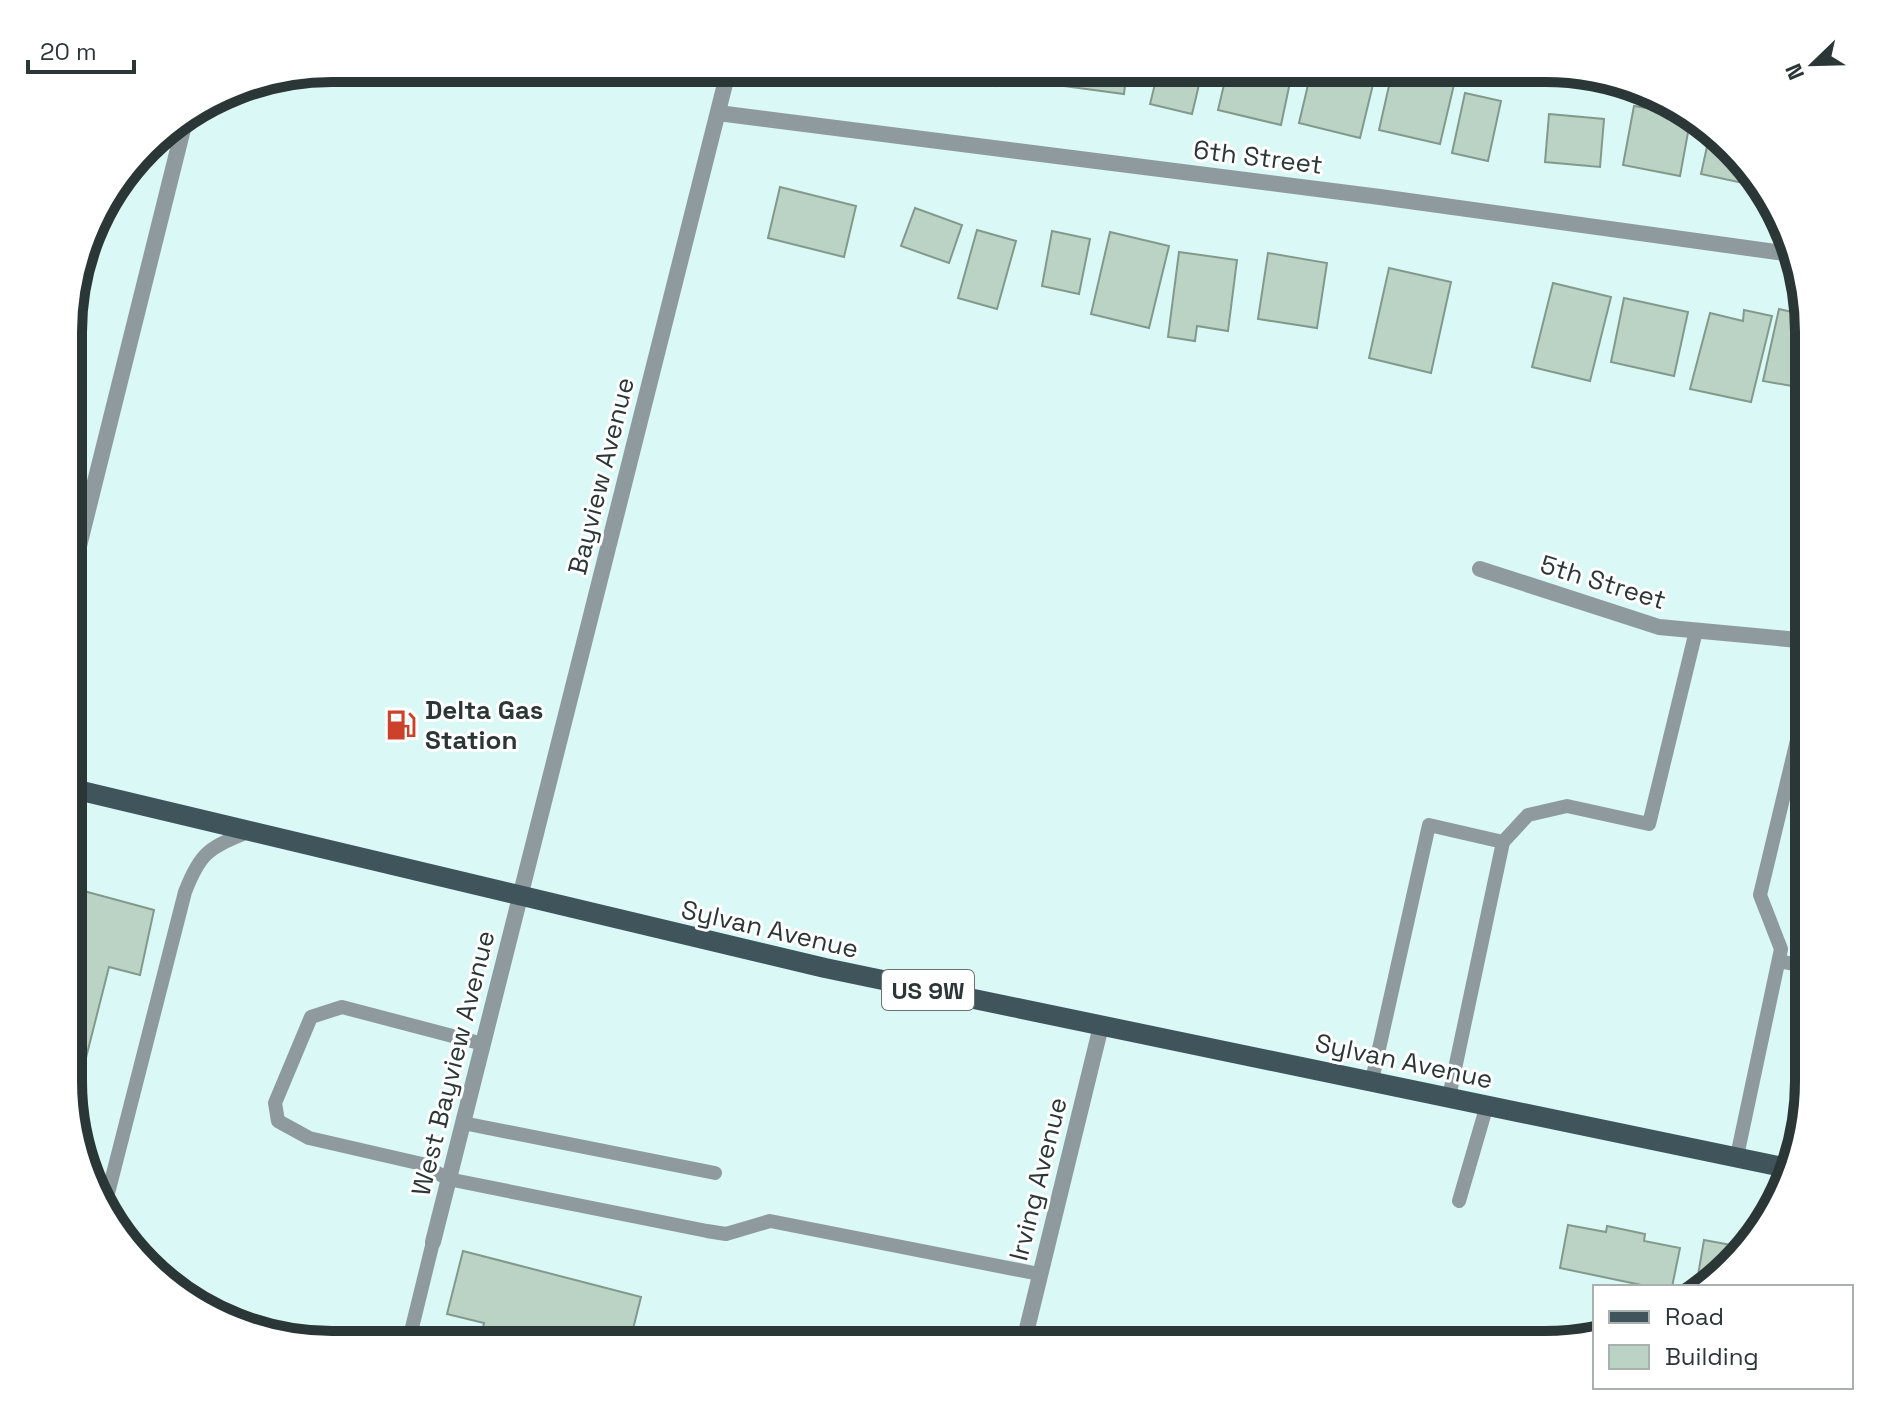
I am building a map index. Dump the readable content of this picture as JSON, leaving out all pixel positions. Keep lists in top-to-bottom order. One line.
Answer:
{"streets":{"main road":["Sylvan Avenue","US 9W"],"street":["6th Street","Bayview Avenue","5th Street","West Bayview Avenue","Irving Avenue"]},"crossings":[["6th Street","Bayview Avenue"],["Bayview Avenue","Sylvan Avenue"],["Bayview Avenue","West Bayview Avenue"],["Sylvan Avenue","West Bayview Avenue"],["Sylvan Avenue","Irving Avenue"]],"places":{"fuel station":["Delta Gas Station"]},"legend":["Road","Building"],"scale_bar":"20 m","north":"bottom left"}
